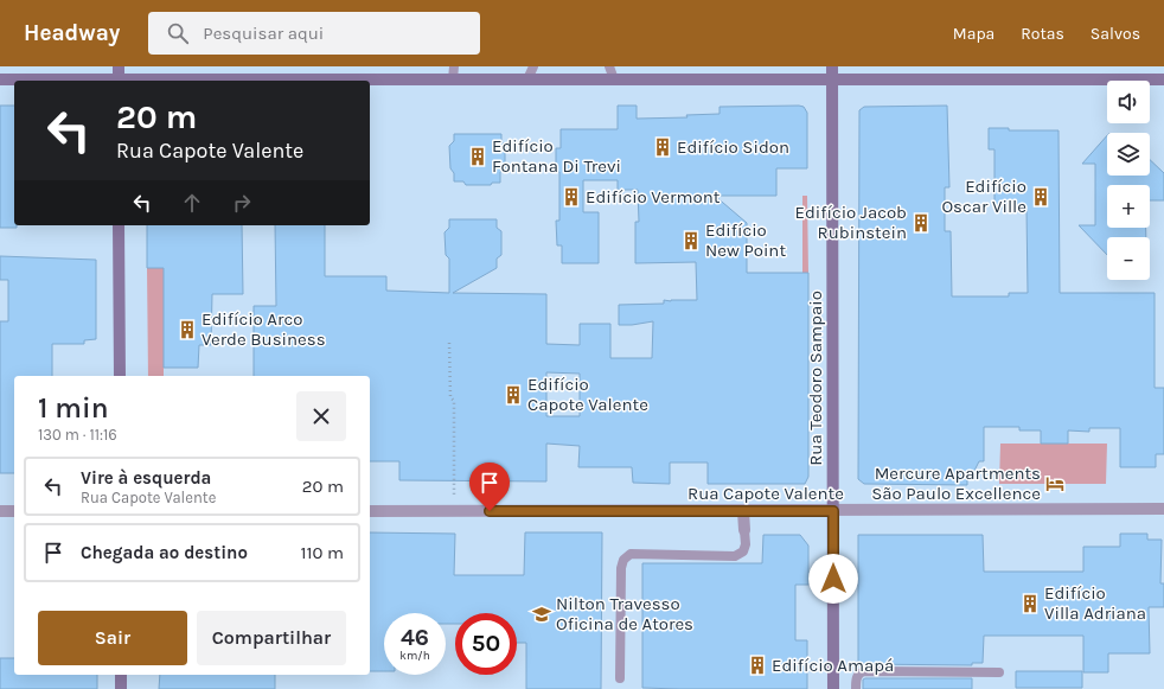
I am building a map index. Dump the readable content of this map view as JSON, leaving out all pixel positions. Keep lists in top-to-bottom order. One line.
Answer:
{"streets":{"street":["Rua Teodoro Sampaio","Rua Capote Valente"]},"crossings":[["Rua Teodoro Sampaio","Rua Capote Valente"]],"places":{"building":["Edifício Sidon","Edifício Fontana Di Trevi","Edifício Vermont","Edifício Oscar Ville","Edifício Jacob Rubinstein","Edifício New Point","Edifício Arco Verde Business","Edifício Capote Valente","Edifício Villa Adriana","Edifício Amapá"],"hotel":["Mercure Apartments São Paulo Excellence"],"school or university":["Nilton Travesso Oficina de Atores"]},"page":{"header":"Headway","search":"Pesquisar aqui","nav":["Mapa","Rotas","Salvos"],"map_buttons":["+","−"],"turn":["20 m","Rua Capote Valente"],"heading":["1 min","130 m · 11:16"],"list":[{"name":"Vire à esquerda","note":"Rua Capote Valente","value":"20 m"},{"name":"Chegada ao destino","value":"110 m"}],"buttons":["Sair","Compartilhar"],"speed":"46 km/h","limit":"50"}}
